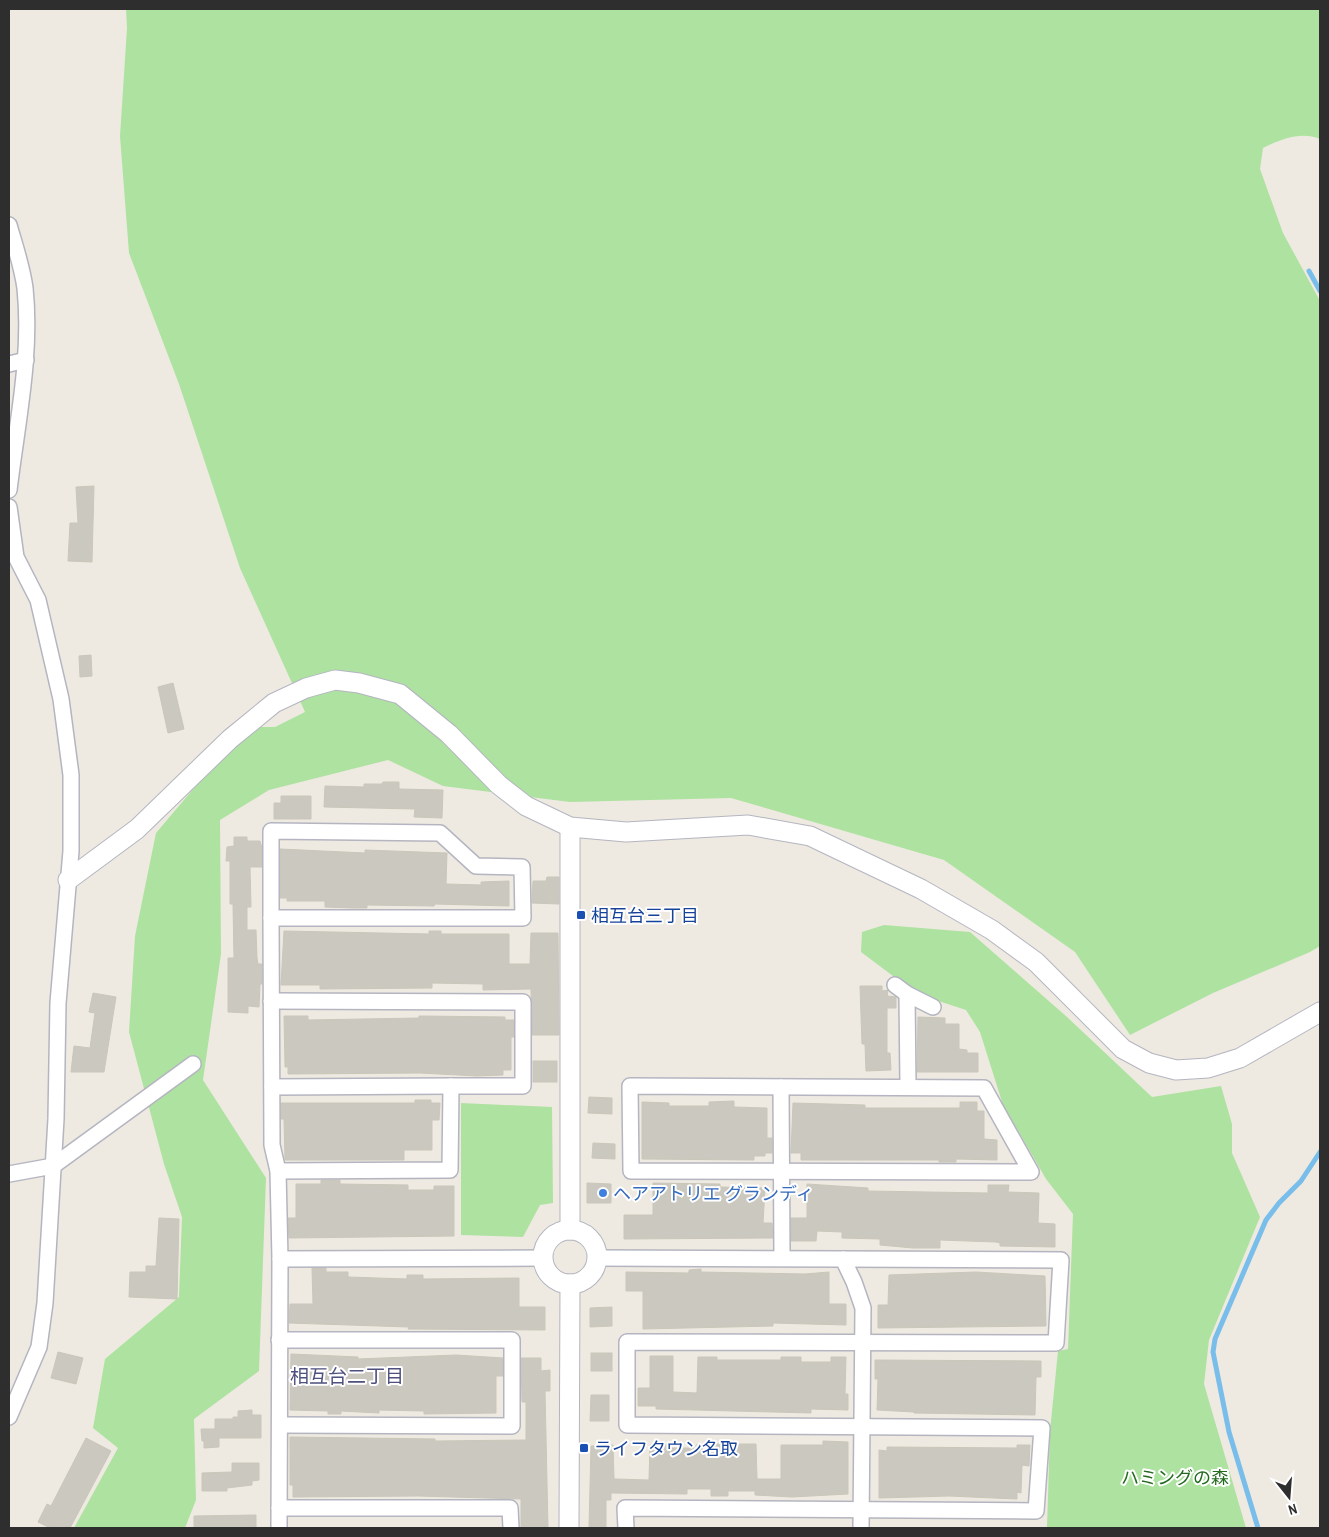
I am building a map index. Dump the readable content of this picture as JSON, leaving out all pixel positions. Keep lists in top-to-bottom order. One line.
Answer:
{"districts":["相互台二丁目"],"parks":["ハミングの森"],"places":{"transit":["相互台三丁目","ライフタウン名取"],"other":["ヘアアトリエ グランディ"]},"north":"bottom"}
